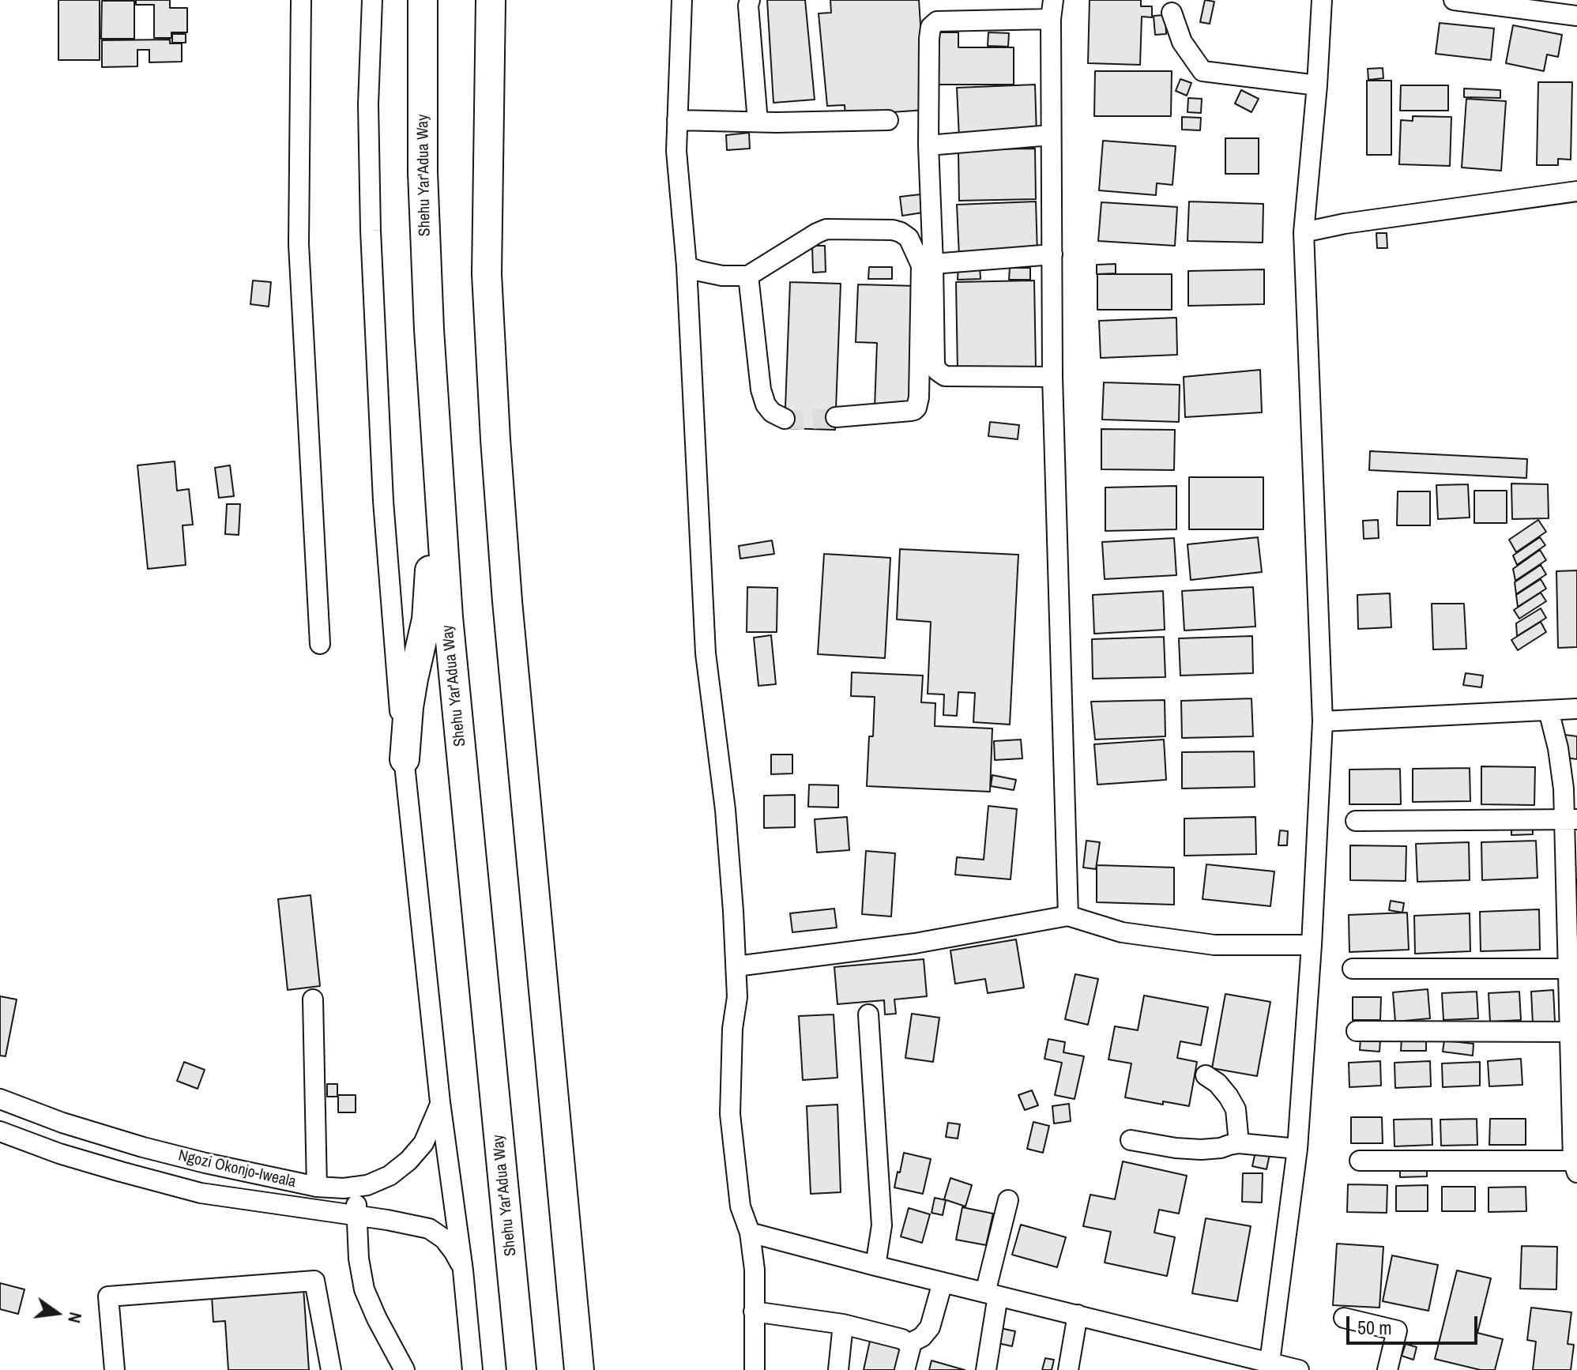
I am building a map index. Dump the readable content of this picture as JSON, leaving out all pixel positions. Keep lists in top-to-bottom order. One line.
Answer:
{"streets":{"highway":["Shehu Yar'Adua Way"],"street":["Ngozi Okonjo-Iweala"]},"scale_bar":"50 m","north":"right"}
